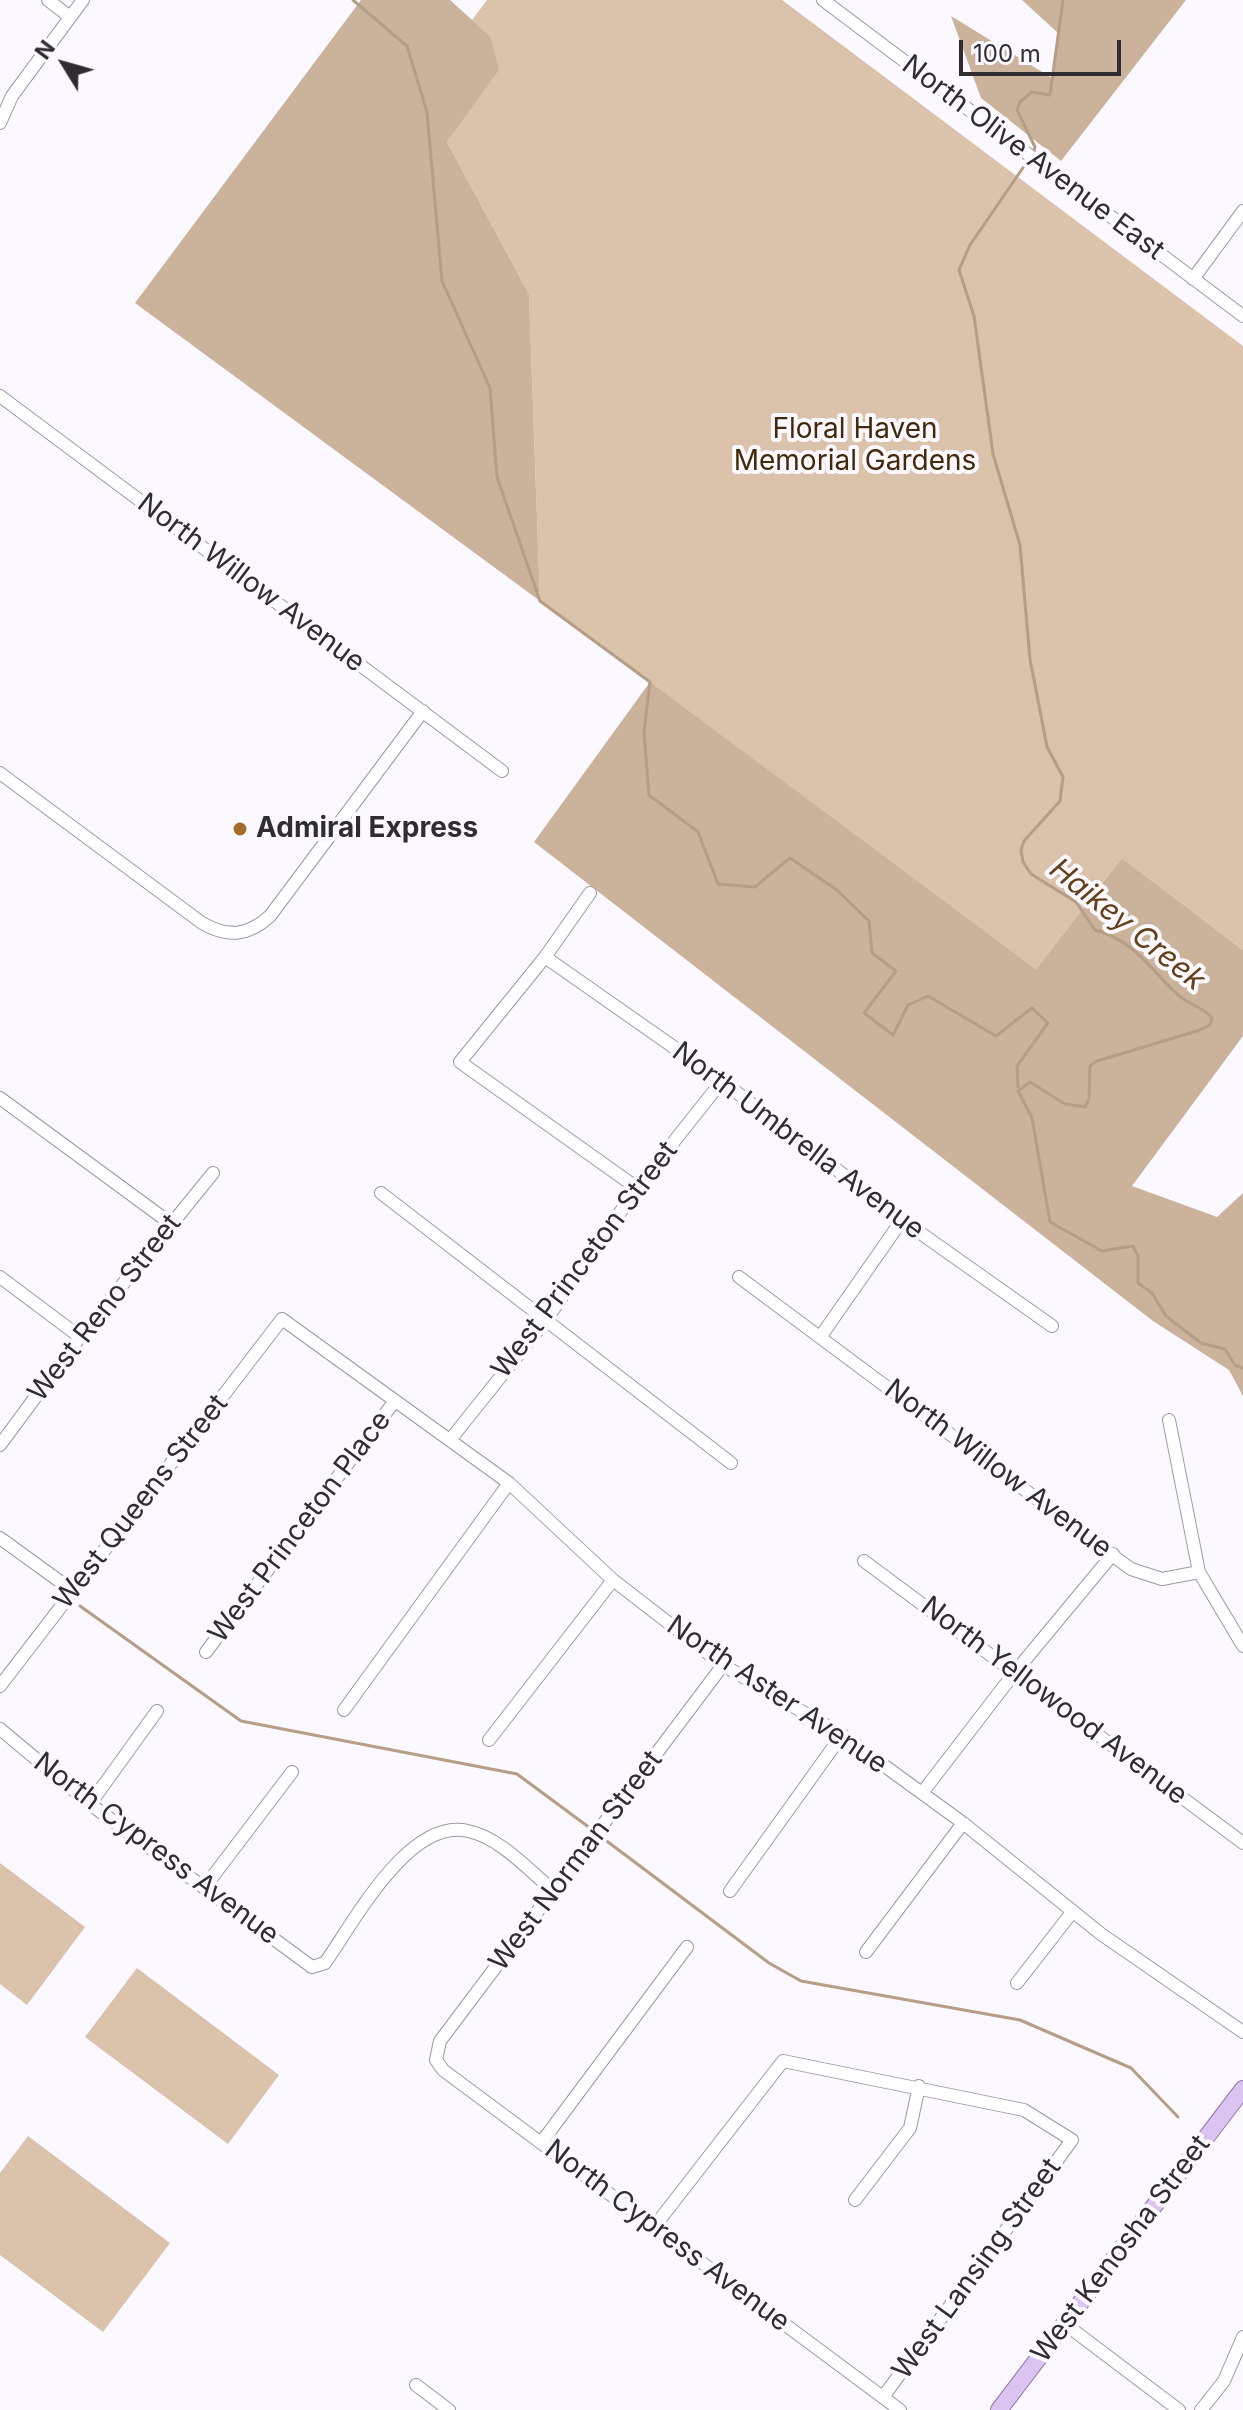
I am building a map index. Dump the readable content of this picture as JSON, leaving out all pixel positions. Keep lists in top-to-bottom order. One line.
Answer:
{"streets":{"main road":["West Kenosha Street"],"street":["North Olive Avenue East","North Willow Avenue","North Umbrella Avenue","West Princeton Street","West Reno Street","West Queens Street","West Princeton Place","North Aster Avenue","North Yellowood Avenue","North Cypress Avenue","West Norman Street","West Lansing Street"]},"crossings":[["North Umbrella Avenue","West Princeton Street"],["West Princeton Street","North Aster Avenue"],["West Queens Street","North Aster Avenue"],["West Princeton Place","North Aster Avenue"],["North Aster Avenue","West Norman Street"],["North Cypress Avenue","West Norman Street"],["North Cypress Avenue","West Lansing Street"]],"water":["Haikey Creek"],"parks":["Floral Haven Memorial Gardens"],"places":["Admiral Express"],"scale_bar":"100 m","north":"top left"}
